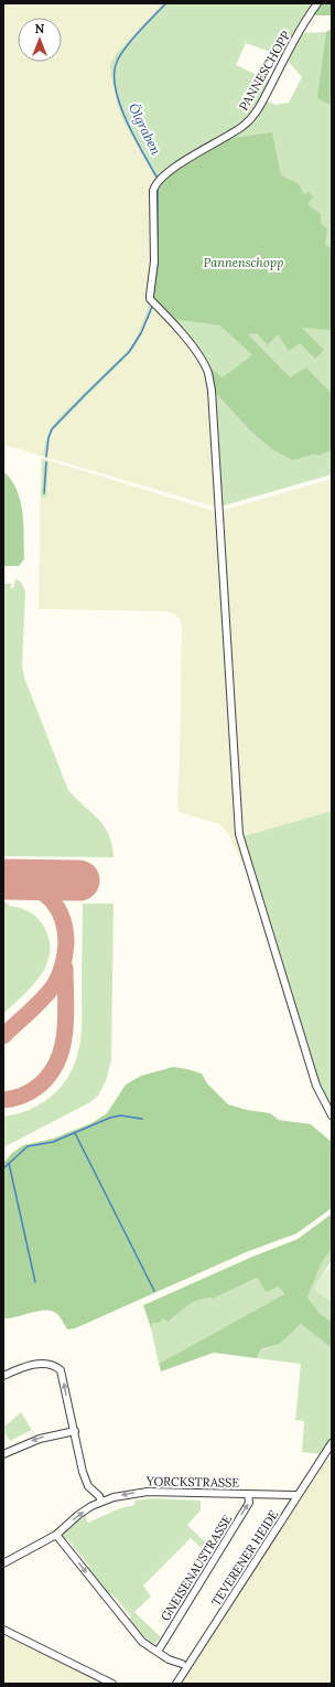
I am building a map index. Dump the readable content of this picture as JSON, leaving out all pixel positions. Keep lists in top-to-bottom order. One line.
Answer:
{"streets":{"street":["PANNESCHOPP","YORCKSTRASSE","TEVERENER HEIDE","GNEISENAUSTRASSE"]},"crossings":[["YORCKSTRASSE","GNEISENAUSTRASSE"]],"one_way":["GNEISENAUSTRASSE"],"water":["Ölgraben"],"parks":["Pannenschopp"],"north":"top"}
